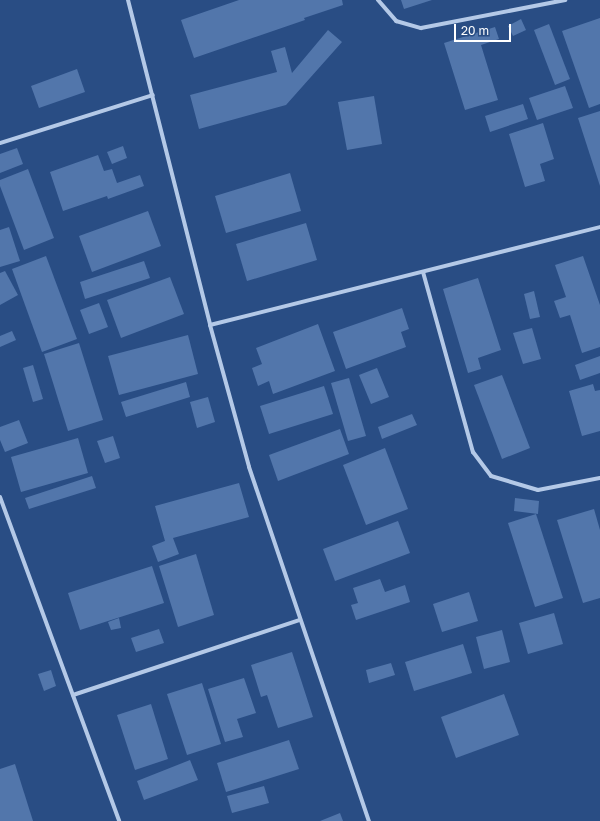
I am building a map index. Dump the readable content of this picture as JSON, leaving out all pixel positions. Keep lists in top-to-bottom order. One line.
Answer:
{"scale_bar":"20 m"}
